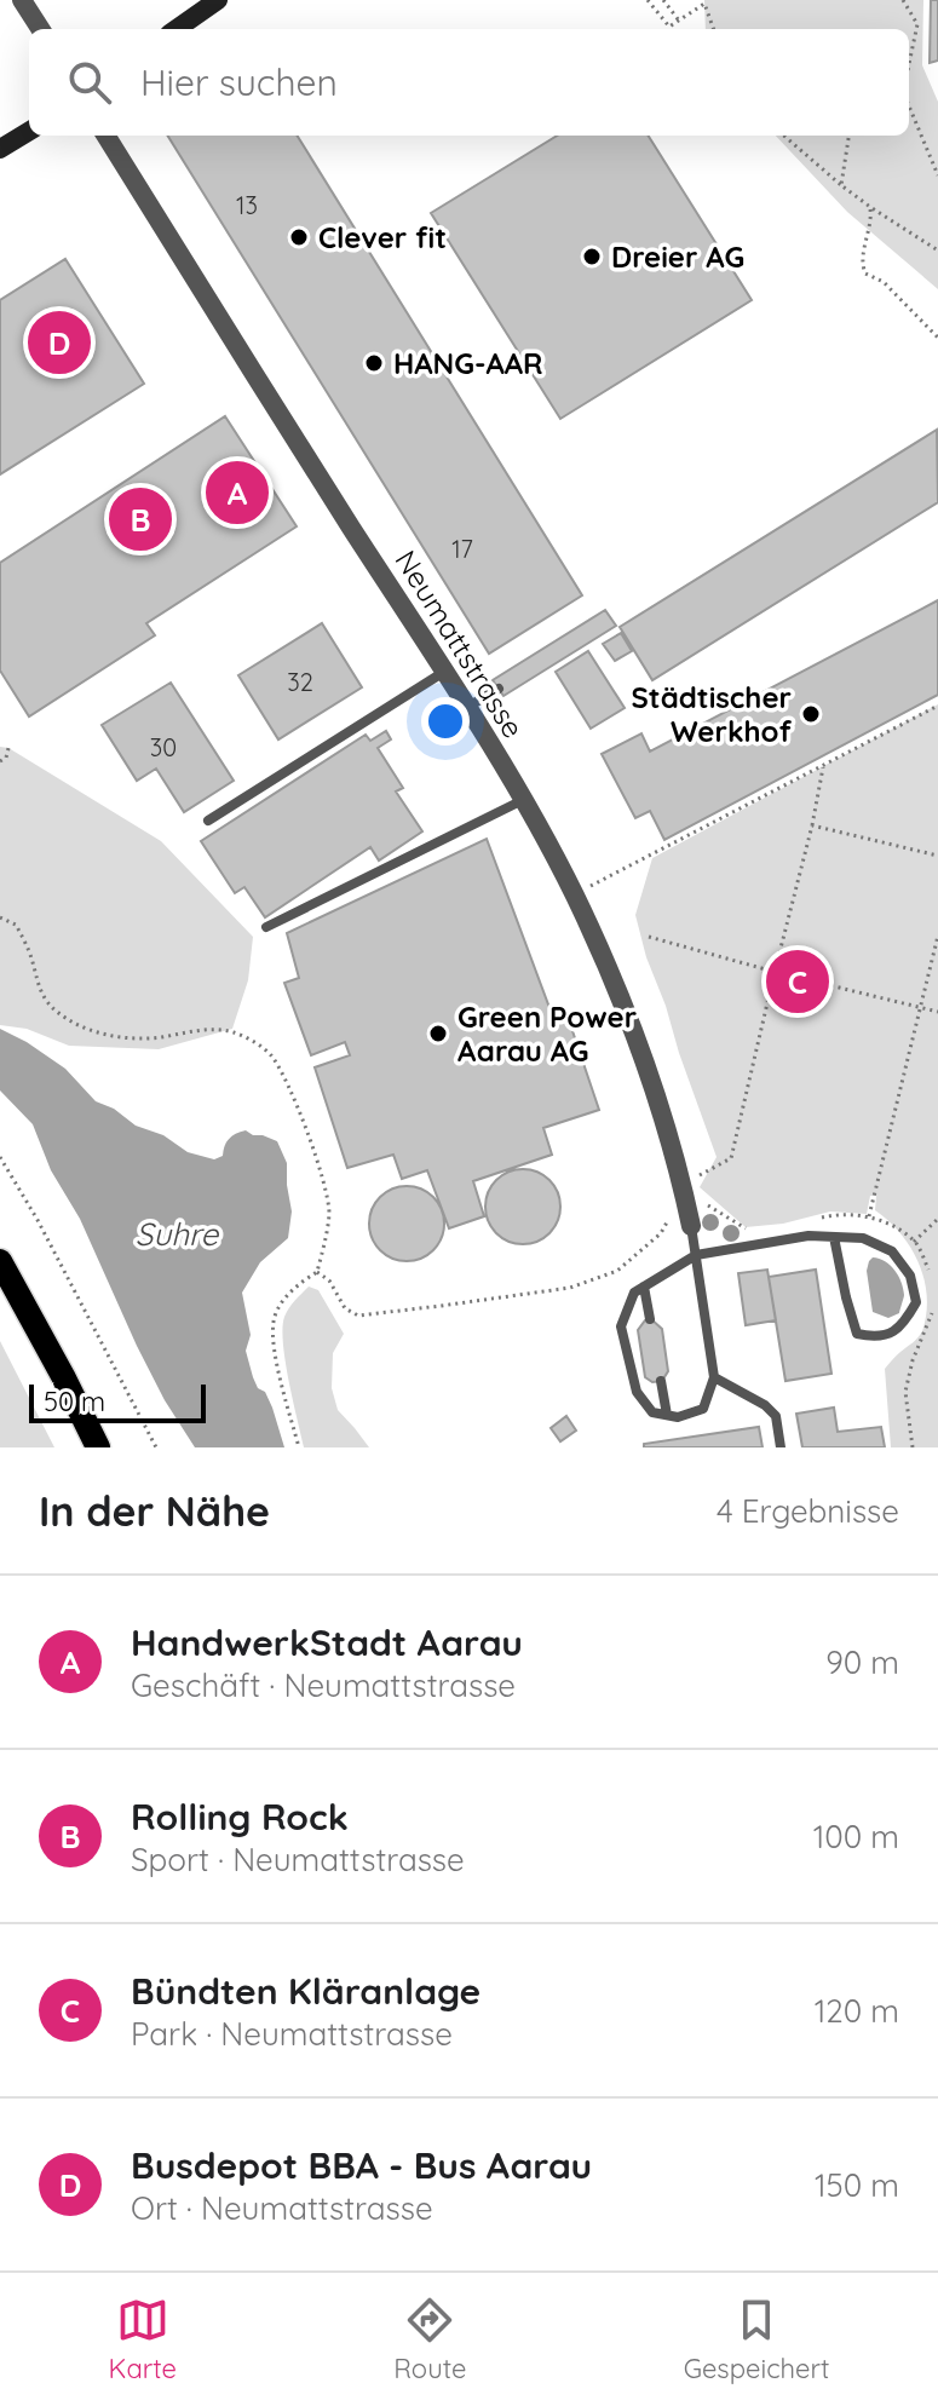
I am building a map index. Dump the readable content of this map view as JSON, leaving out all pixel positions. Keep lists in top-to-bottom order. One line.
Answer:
{"streets":{"street":["Neumattstrasse"]},"water":["Suhre"],"places":["Clever fit","Dreier AG","HANG-AAR","Städtischer Werkhof","Green Power Aarau AG"],"house_numbers":["13","17","32","30"],"scale_bar":"50 m","page":{"search":"Hier suchen","pins":["D","A","B","C"],"scale":"50 m","heading":["In der Nähe","4 Ergebnisse"],"list":[{"mark":"A","name":"HandwerkStadt Aarau","note":"Geschäft · Neumattstrasse","value":"90 m"},{"mark":"B","name":"Rolling Rock","note":"Sport · Neumattstrasse","value":"100 m"},{"mark":"C","name":"Bündten Kläranlage","note":"Park · Neumattstrasse","value":"120 m"},{"mark":"D","name":"Busdepot BBA - Bus Aarau","note":"Ort · Neumattstrasse","value":"150 m"}],"nav":["Karte","Route","Gespeichert"]}}
